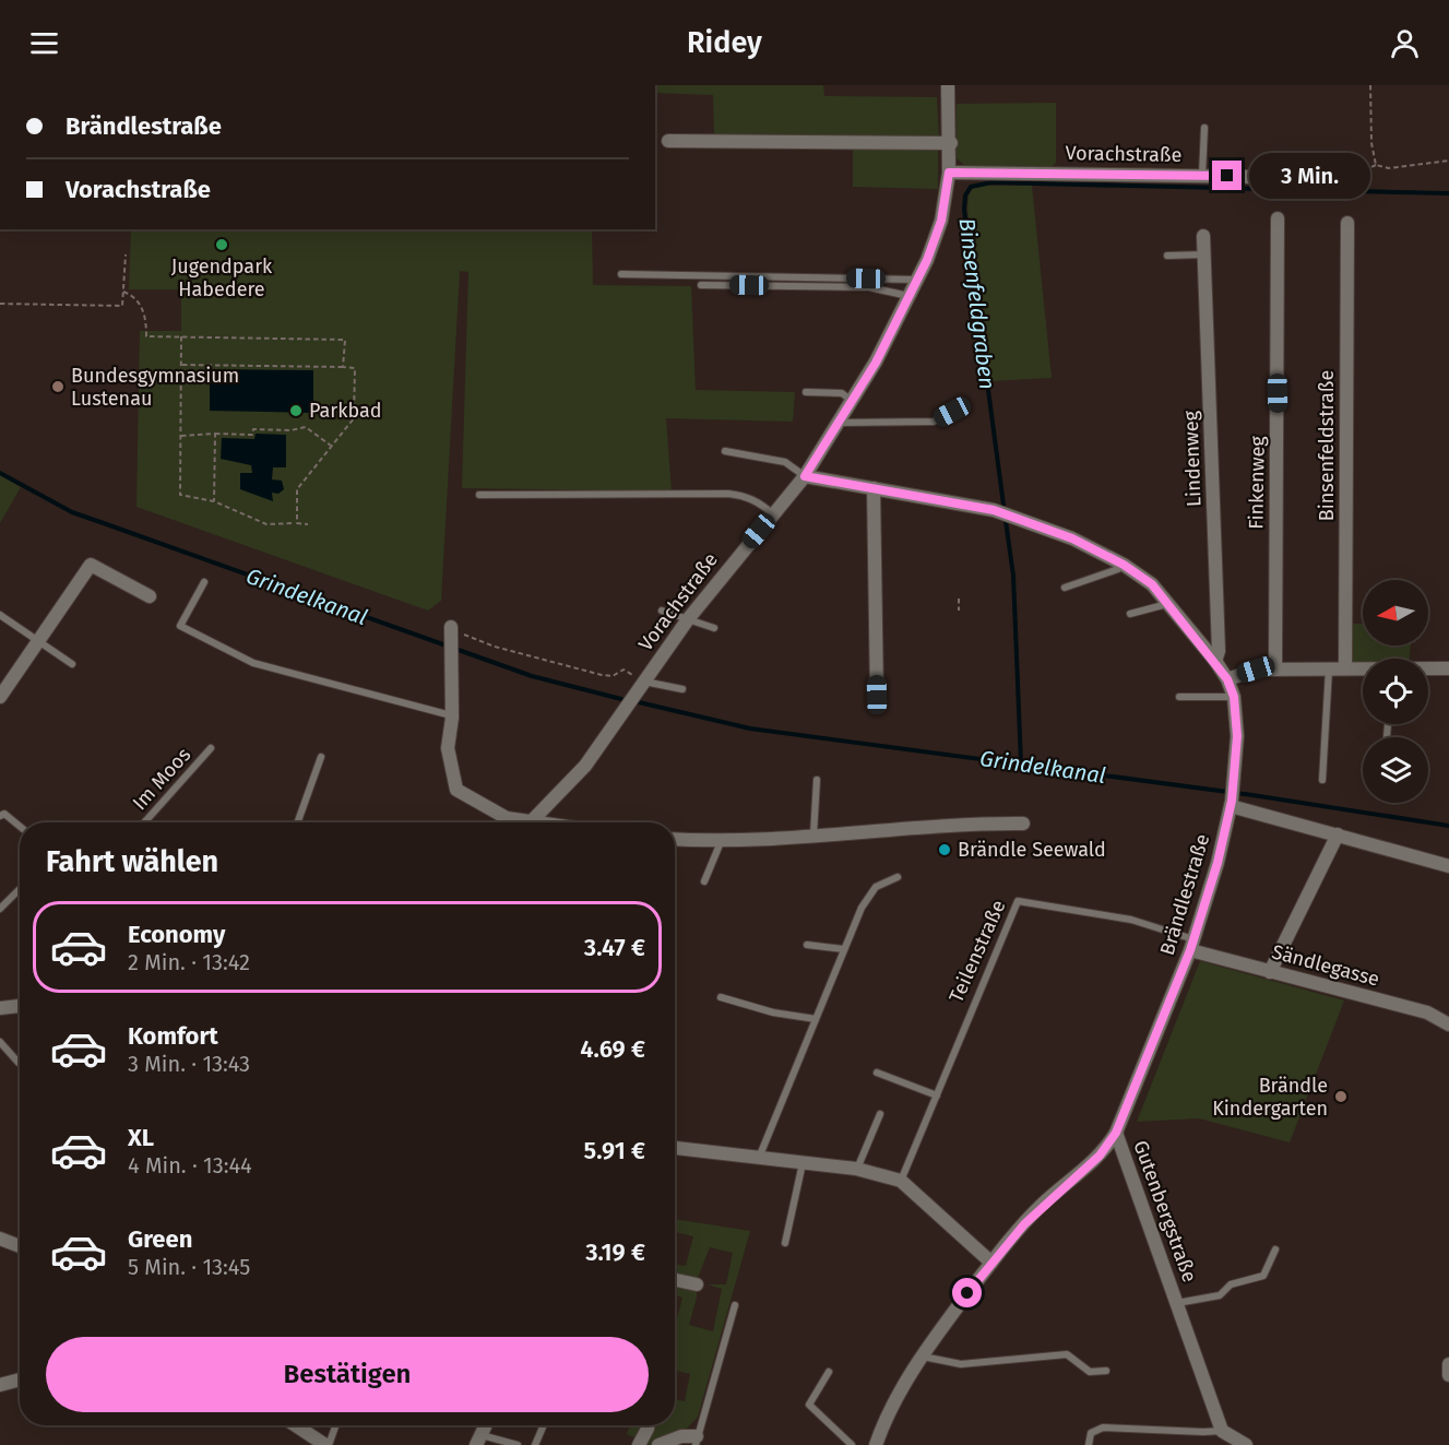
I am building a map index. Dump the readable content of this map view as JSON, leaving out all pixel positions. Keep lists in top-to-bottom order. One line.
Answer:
{"streets":{"street":["Vorachstraße","Binsenfeldstraße","Lindenweg","Finkenweg","Brändlestraße","Sändlegasse","Gutenbergstraße"],"lane":["Im Moos","Teilenstraße"]},"crossings":[["Vorachstraße","Brändlestraße"],["Lindenweg","Brändlestraße"],["Brändlestraße","Teilenstraße"],["Brändlestraße","Sändlegasse"],["Brändlestraße","Gutenbergstraße"],["Teilenstraße","Sändlegasse"]],"water":["Binsenfeldgraben","Grindelkanal"],"places":["Jugendpark Habedere","Bundesgymnasium Lustenau","Parkbad","Brändle Seewald","Brändle Kindergarten"],"north":"left","page":{"header":"Ridey","banner":["Brändlestraße","Vorachstraße"],"bubble":"3 Min.","heading":"Fahrt wählen","list":[{"name":"Economy","note":"2 Min. · 13:42","value":"3.47 €"},{"name":"Komfort","note":"3 Min. · 13:43","value":"4.69 €"},{"name":"XL","note":"4 Min. · 13:44","value":"5.91 €"},{"name":"Green","note":"5 Min. · 13:45","value":"3.19 €"}],"buttons":"Bestätigen"}}
